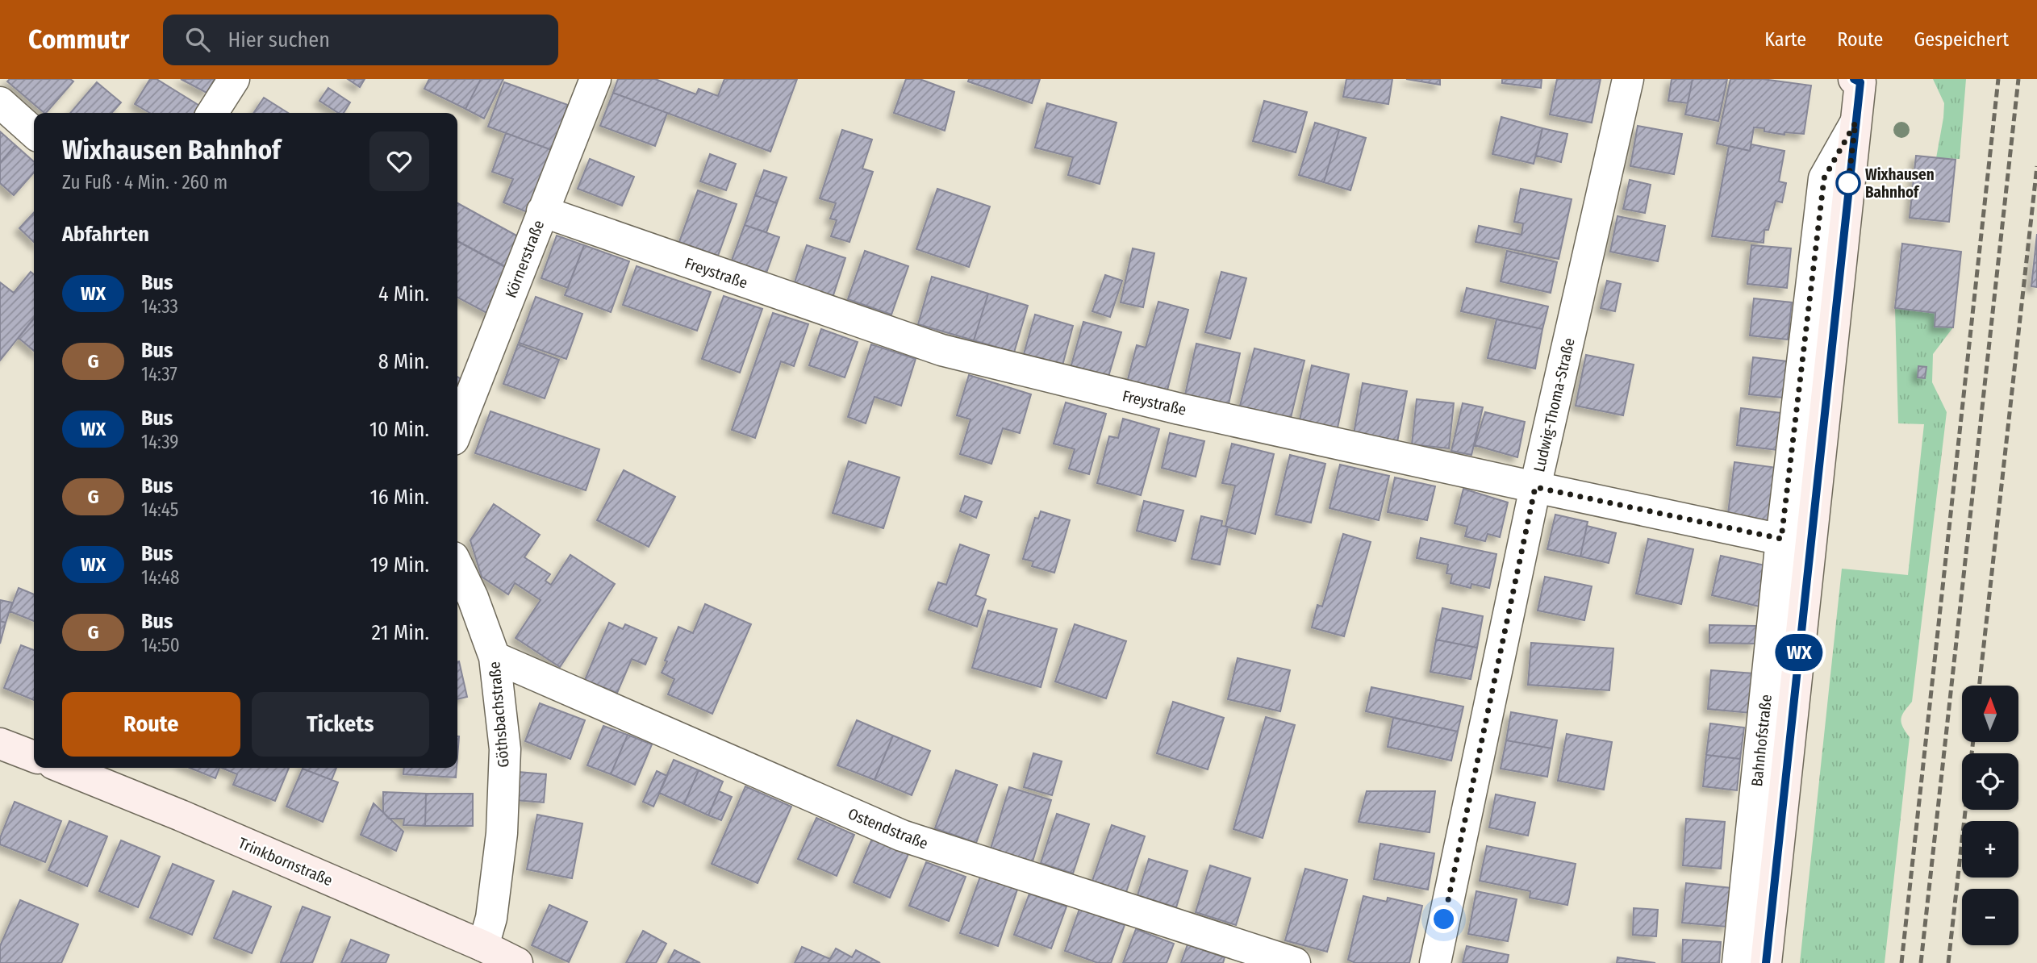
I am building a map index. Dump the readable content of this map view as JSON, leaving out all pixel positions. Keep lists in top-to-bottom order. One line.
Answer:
{"streets":{"street":["Körnerstraße","Freystraße","Ludwig-Thoma-Straße","Göthsbachstraße","Bahnhofstraße","Ostendstraße","Trinkbornstraße"]},"crossings":[["Körnerstraße","Freystraße"],["Freystraße","Ludwig-Thoma-Straße"],["Freystraße","Bahnhofstraße"],["Göthsbachstraße","Ostendstraße"],["Göthsbachstraße","Trinkbornstraße"]],"places":["Wixhausen Bahnhof"],"lines":["bus line WX"],"north":"top","page":{"header":"Commutr","search":"Hier suchen","nav":["Karte","Route","Gespeichert"],"on_map":"WX","heading":[["Wixhausen Bahnhof","Zu Fuß · 4 Min. · 260 m"],"Abfahrten"],"list":[{"mark":"WX","name":"Bus","note":"14:33","value":"4 Min."},{"mark":"G","name":"Bus","note":"14:37","value":"8 Min."},{"mark":"WX","name":"Bus","note":"14:39","value":"10 Min."},{"mark":"G","name":"Bus","note":"14:45","value":"16 Min."},{"mark":"WX","name":"Bus","note":"14:48","value":"19 Min."},{"mark":"G","name":"Bus","note":"14:50","value":"21 Min."}],"buttons":["Route","Tickets"],"map_buttons":["+","−"]}}
